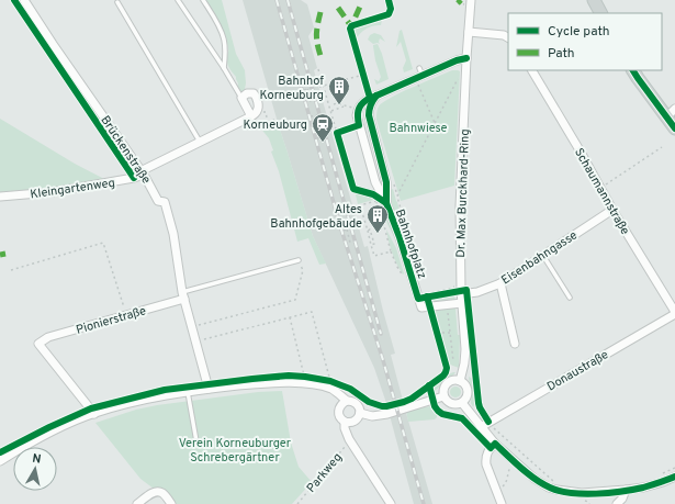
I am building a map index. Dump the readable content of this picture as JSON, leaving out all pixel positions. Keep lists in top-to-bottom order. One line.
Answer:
{"streets":{"street":["Brückenstraße","Kleingartenweg","Schaumannstraße","Dr. Max Burckhard-Ring","Bahnhofplatz","Eisenbahngasse","Pionierstraße","Donaustraße"],"path":["Parkweg"]},"crossings":[["Brückenstraße","Kleingartenweg"],["Brückenstraße","Pionierstraße"],["Schaumannstraße","Eisenbahngasse"],["Schaumannstraße","Donaustraße"],["Dr. Max Burckhard-Ring","Bahnhofplatz"],["Dr. Max Burckhard-Ring","Eisenbahngasse"]],"parks":["Bahnwiese","Verein Korneuburger Schrebergärtner"],"places":{"building":["Bahnhof Korneuburg","Altes Bahnhofgebäude"],"station":["Korneuburg"]},"legend":["Cycle path","Path"],"north":"top"}
